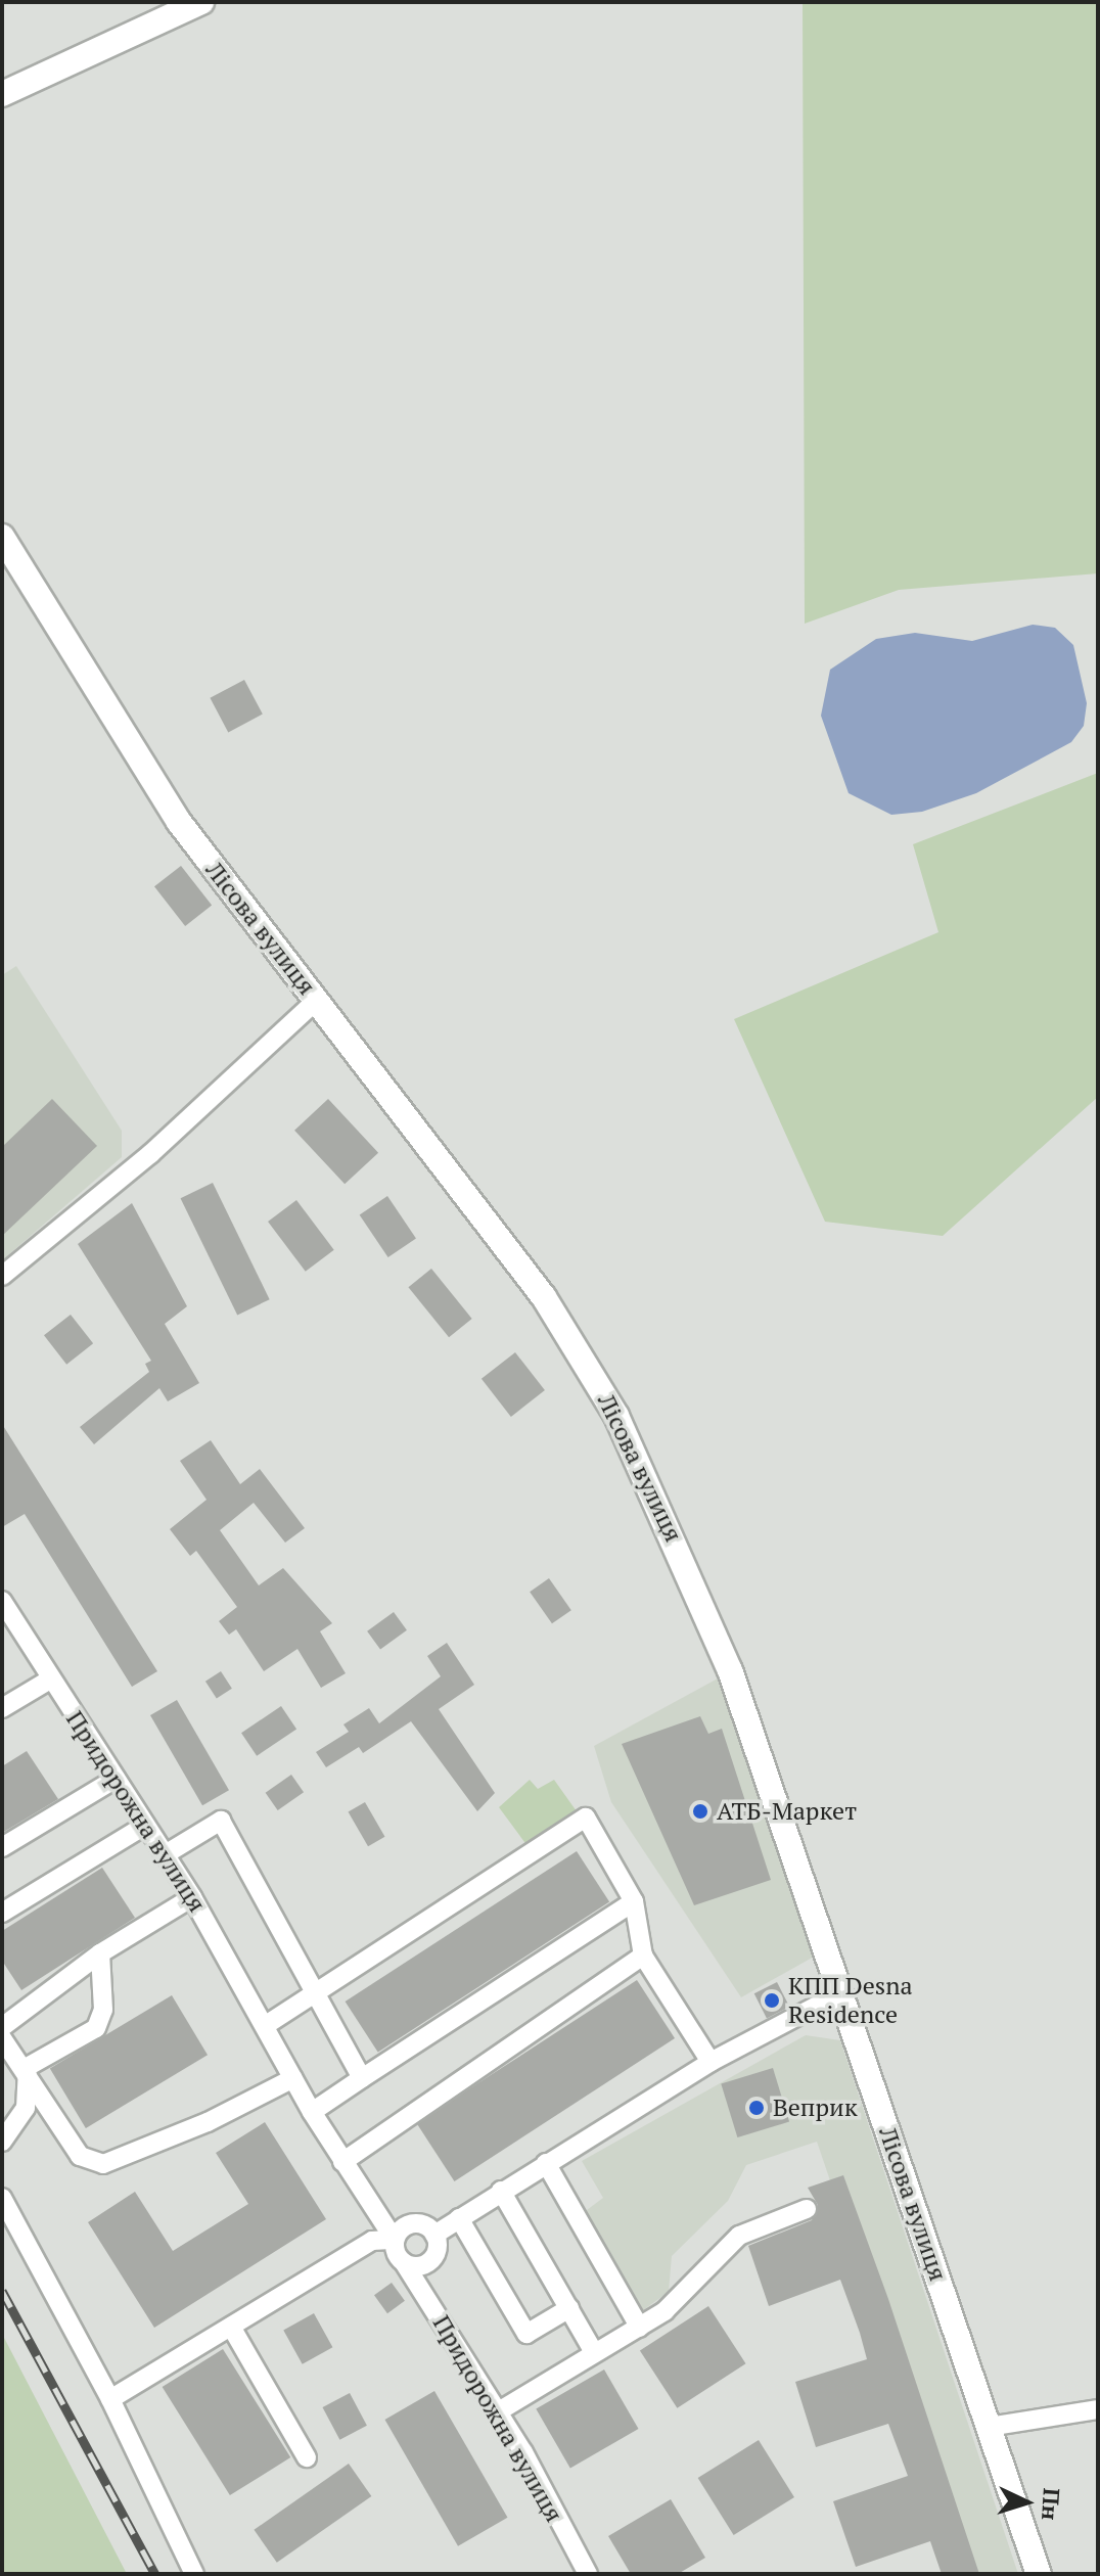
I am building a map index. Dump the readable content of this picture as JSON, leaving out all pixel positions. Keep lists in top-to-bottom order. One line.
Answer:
{"streets":{"main road":["Лісова вулиця"],"street":["Придорожна вулиця"]},"places":["АТБ-Маркет","КПП Desna Residence","Веприк"],"north":"right"}
